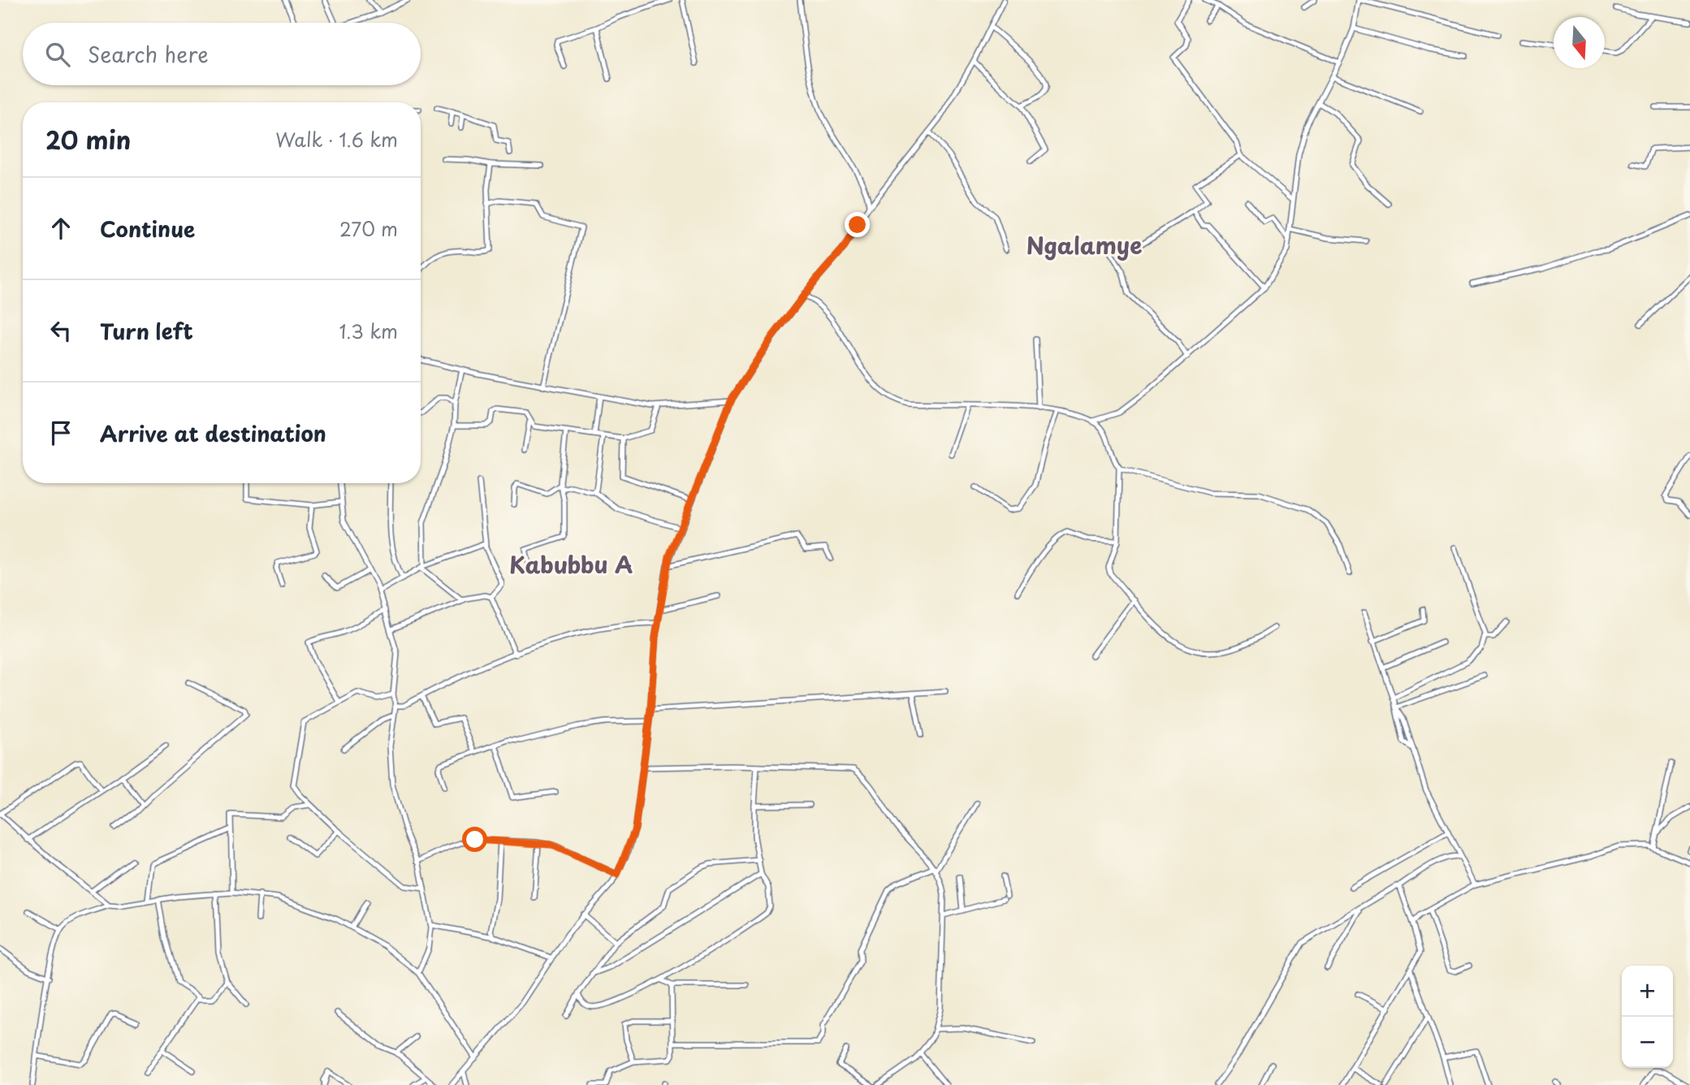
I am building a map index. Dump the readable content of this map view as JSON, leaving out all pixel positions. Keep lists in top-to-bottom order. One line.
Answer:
{"districts":["Ngalamye","Kabubbu A"],"north":"bottom","page":{"search":"Search here","heading":["20 min","Walk · 1.6 km"],"list":[["Continue","270 m"],["Turn left","1.3 km"],"Arrive at destination"],"map_buttons":["+","−"]}}
